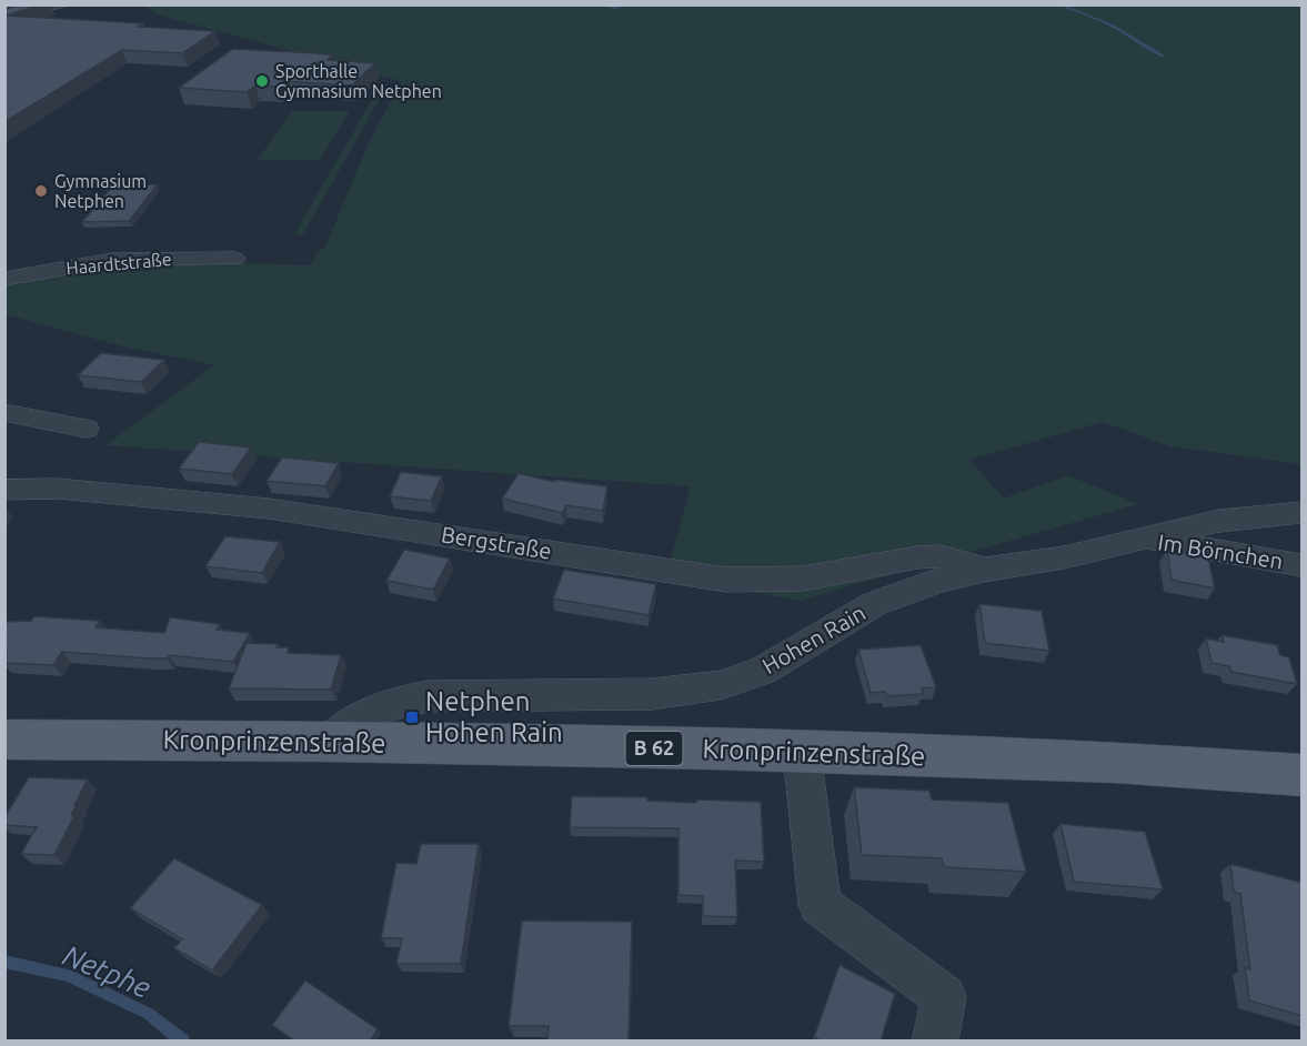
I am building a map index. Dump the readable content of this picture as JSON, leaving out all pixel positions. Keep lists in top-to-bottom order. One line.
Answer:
{"streets":{"main road":["Kronprinzenstraße","B 62"],"street":["Haardtstraße","Bergstraße","Im Börnchen","Hohen Rain"]},"crossings":[["Bergstraße","Hohen Rain"],["Im Börnchen","Hohen Rain"],["Hohen Rain","Kronprinzenstraße"]],"water":["Netphe"],"places":{"other":["Sporthalle Gymnasium Netphen","Gymnasium Netphen"],"transit":["Netphen Hohen Rain"]}}
